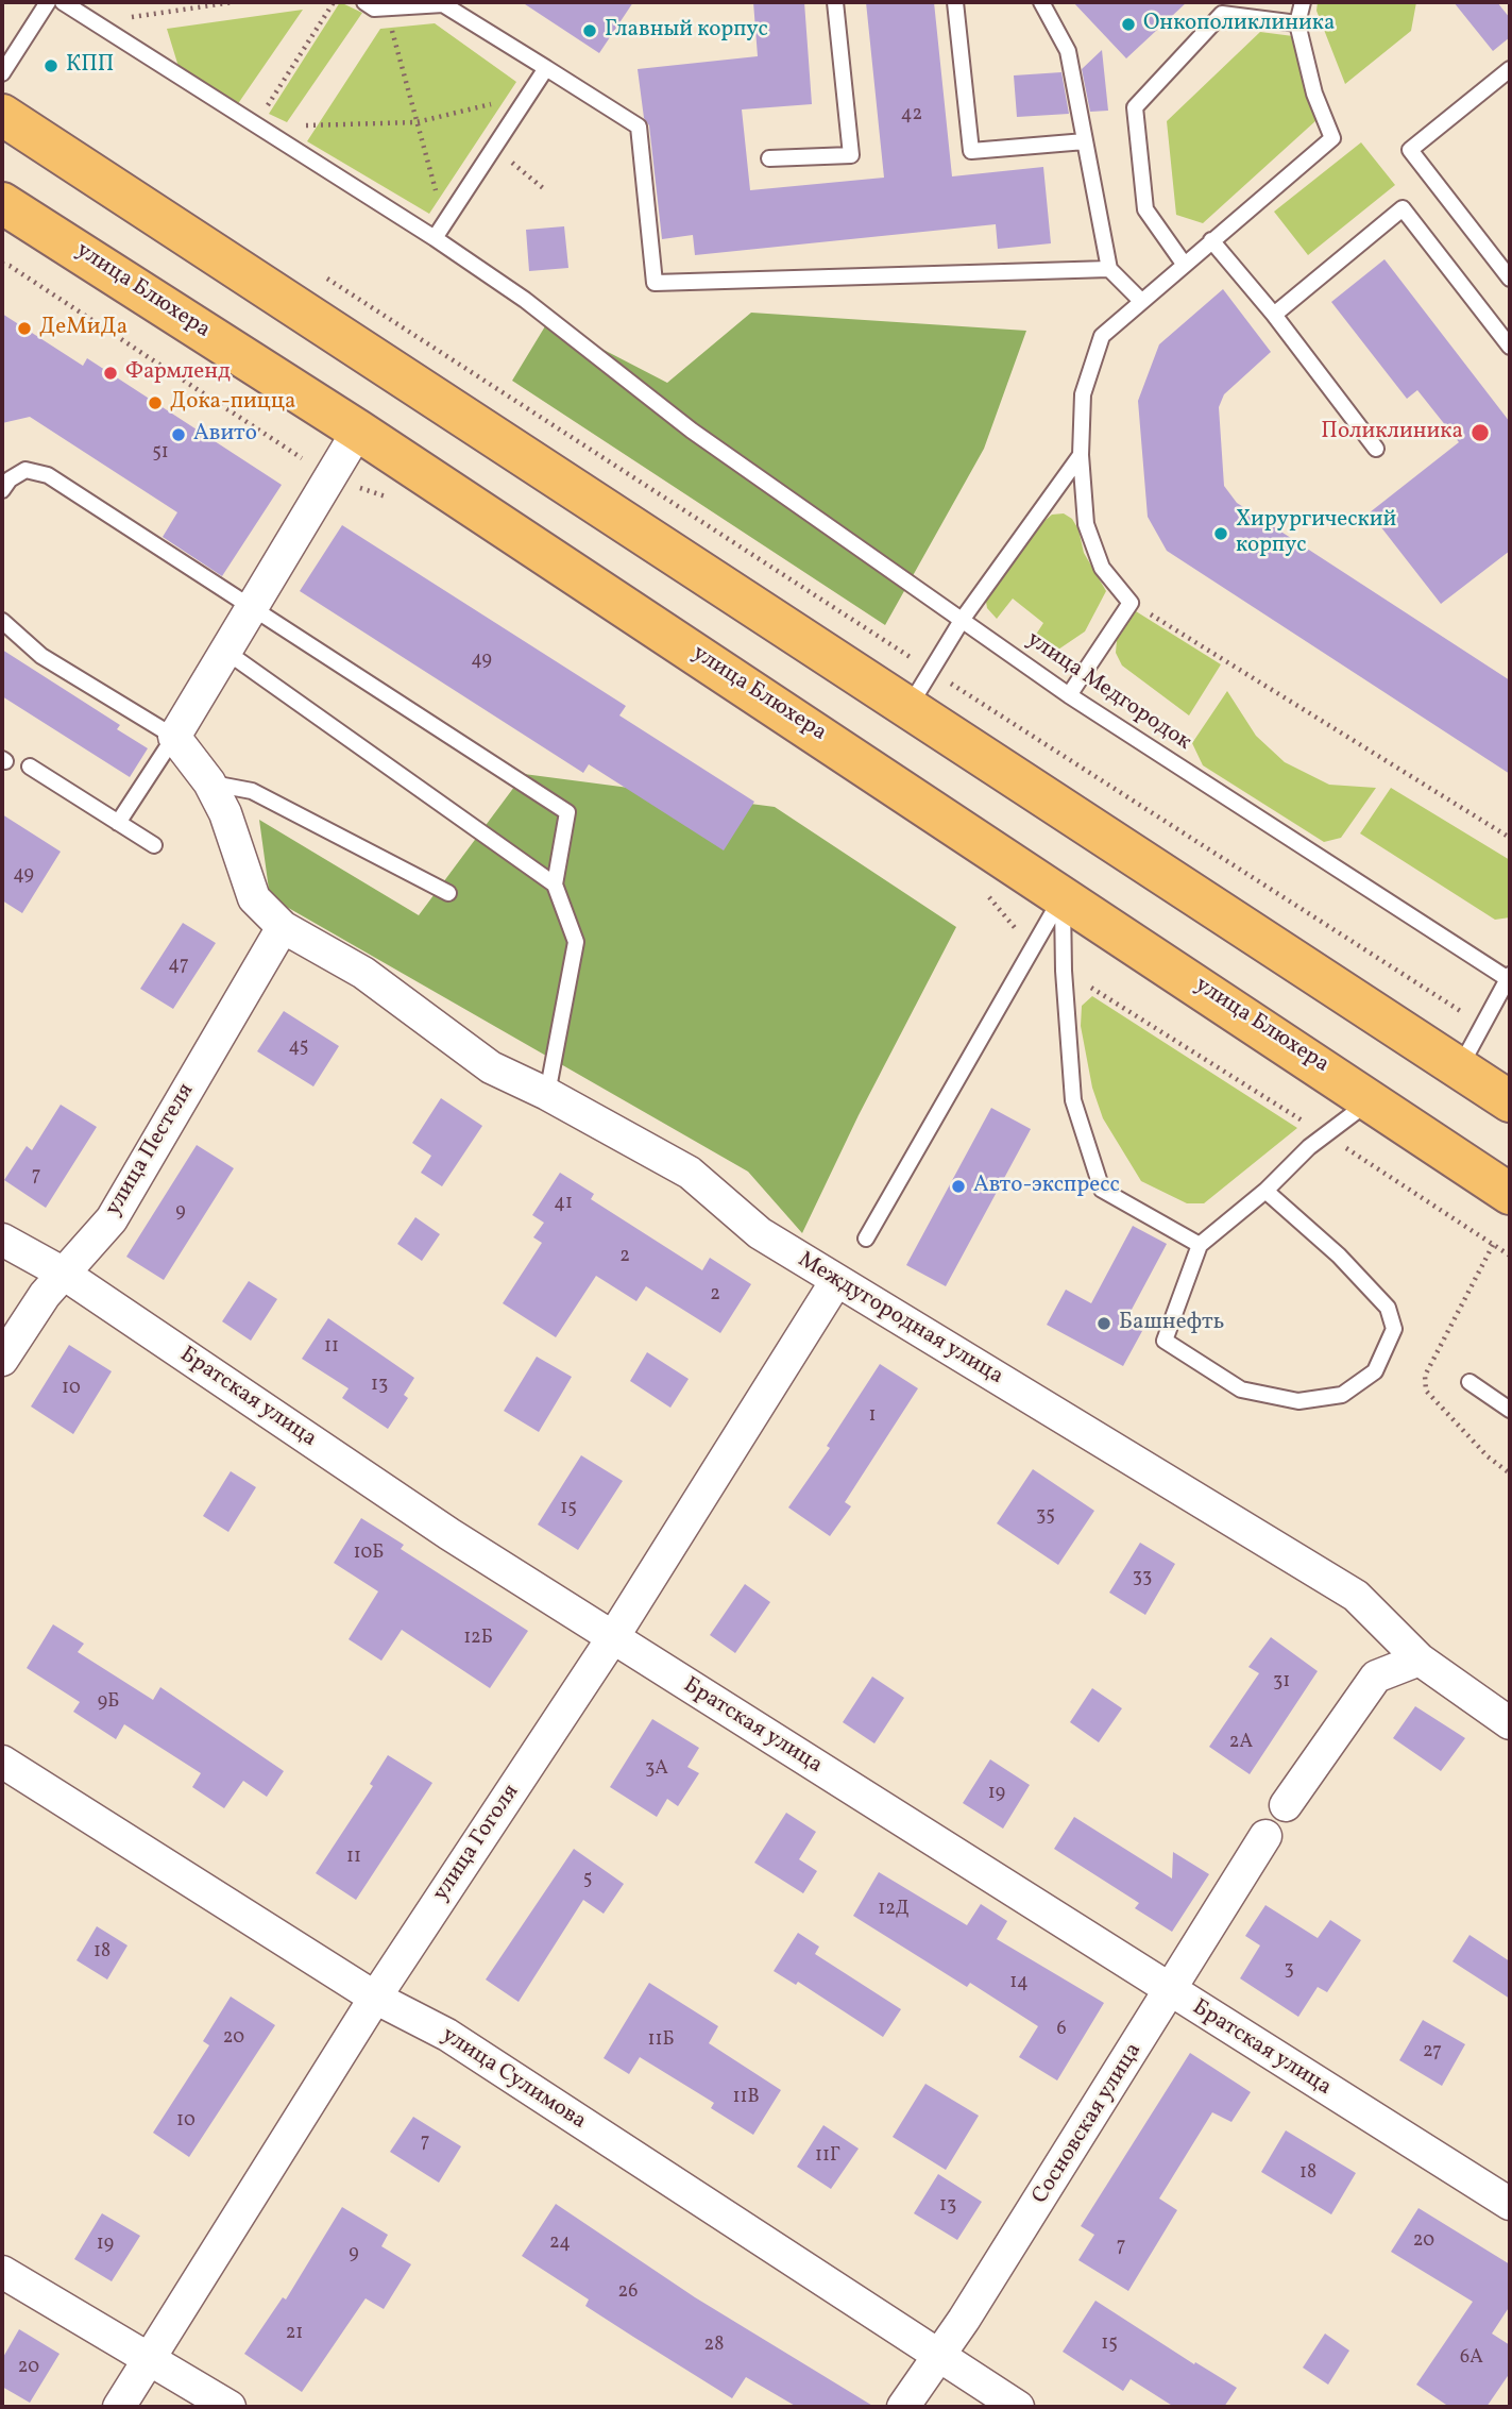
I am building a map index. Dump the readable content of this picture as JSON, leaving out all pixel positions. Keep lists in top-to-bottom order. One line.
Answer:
{"streets":{"main road":["улица Блюхера"],"street":["улица Пестеля","Междугородная улица","Братская улица","улица Гоголя","улица Сулимова","Сосновская улица"],"lane":["улица Медгородок"]},"crossings":[["улица Пестеля","Междугородная улица"],["улица Пестеля","Братская улица"],["Междугородная улица","улица Гоголя"],["Братская улица","улица Гоголя"],["Братская улица","Сосновская улица"],["улица Гоголя","улица Сулимова"],["улица Сулимова","Сосновская улица"]],"places":["Онкополиклиника","Главный корпус","КПП","ДеМиДа","Фармленд","Дока-пицца","Поликлиника","Авито","Хирургический корпус","Авто-экспресс","Башнефть"],"house_numbers":["42","51","49","49","47","45","7","41","9","2","2","11","13","10","1","15","35","10Б","33","12Б","31","9Б","2А","3А","19","11","5","12Д","18","3","14","6","20","11Б","27","11В","10","7","11Г","18","13","20","24","19","7","9","26","21","15","28","6А","20"]}
